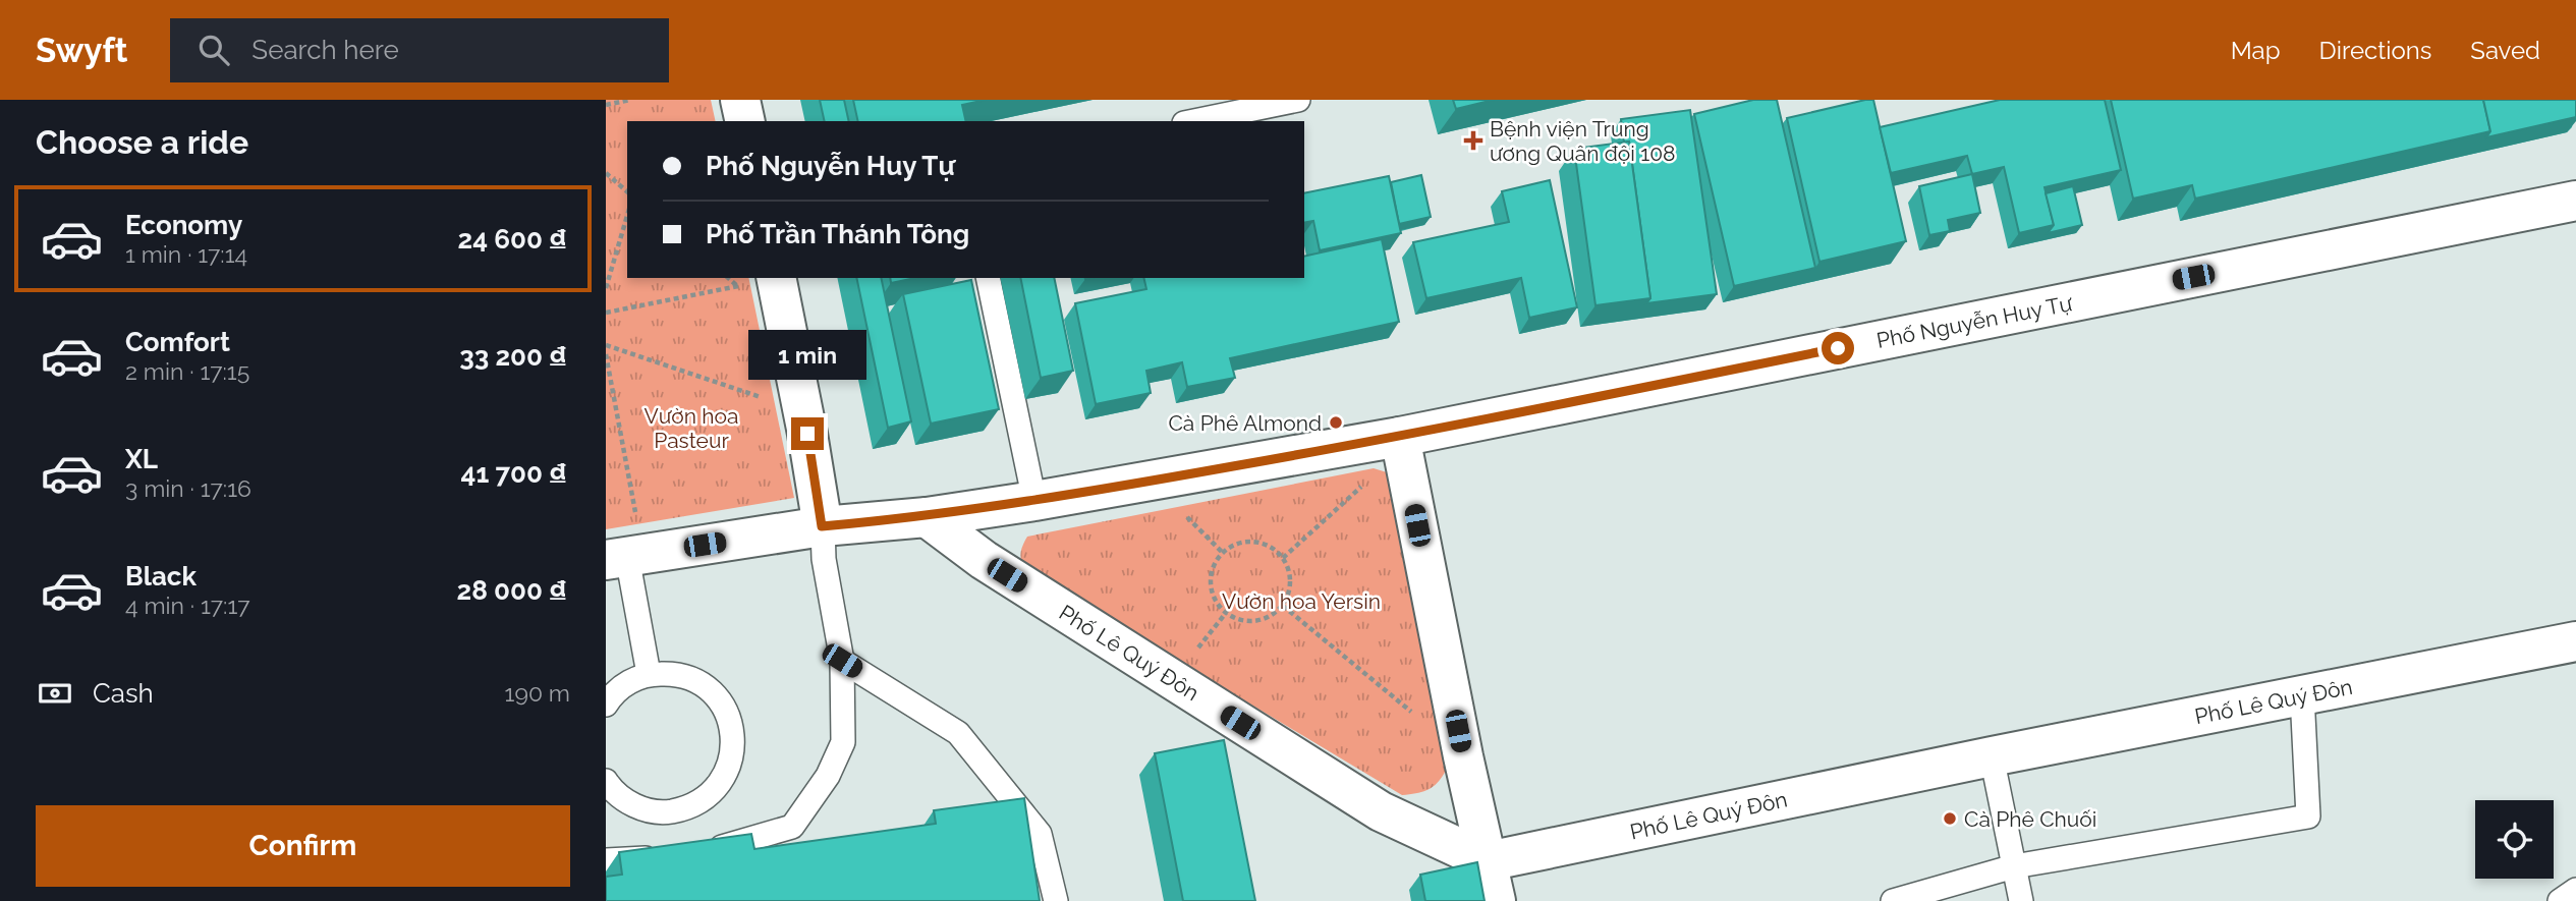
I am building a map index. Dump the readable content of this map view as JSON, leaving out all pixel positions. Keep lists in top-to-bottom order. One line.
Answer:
{"streets":{"street":["Phố Nguyễn Huy Tự","Phố Lê Quý Đôn"]},"crossings":[["Phố Nguyễn Huy Tự","Phố Lê Quý Đôn"]],"parks":["Vườn hoa Pasteur","Vườn hoa Yersin"],"places":{"health":["Bệnh viện Trung ương Quân đội 108"],"other":["Cà Phê Almond","Cà Phê Chuối"]},"page":{"header":"Swyft","search":"Search here","nav":["Map","Directions","Saved"],"heading":"Choose a ride","banner":["Phố Nguyễn Huy Tự","Phố Trần Thánh Tông"],"list":[{"name":"Economy","note":"1 min · 17:14","value":"24 600 ₫"},{"name":"Comfort","note":"2 min · 17:15","value":"33 200 ₫"},{"name":"XL","note":"3 min · 17:16","value":"41 700 ₫"},{"name":"Black","note":"4 min · 17:17","value":"28 000 ₫"}],"bubble":"1 min","pay":["Cash","190 m"],"buttons":"Confirm"}}
